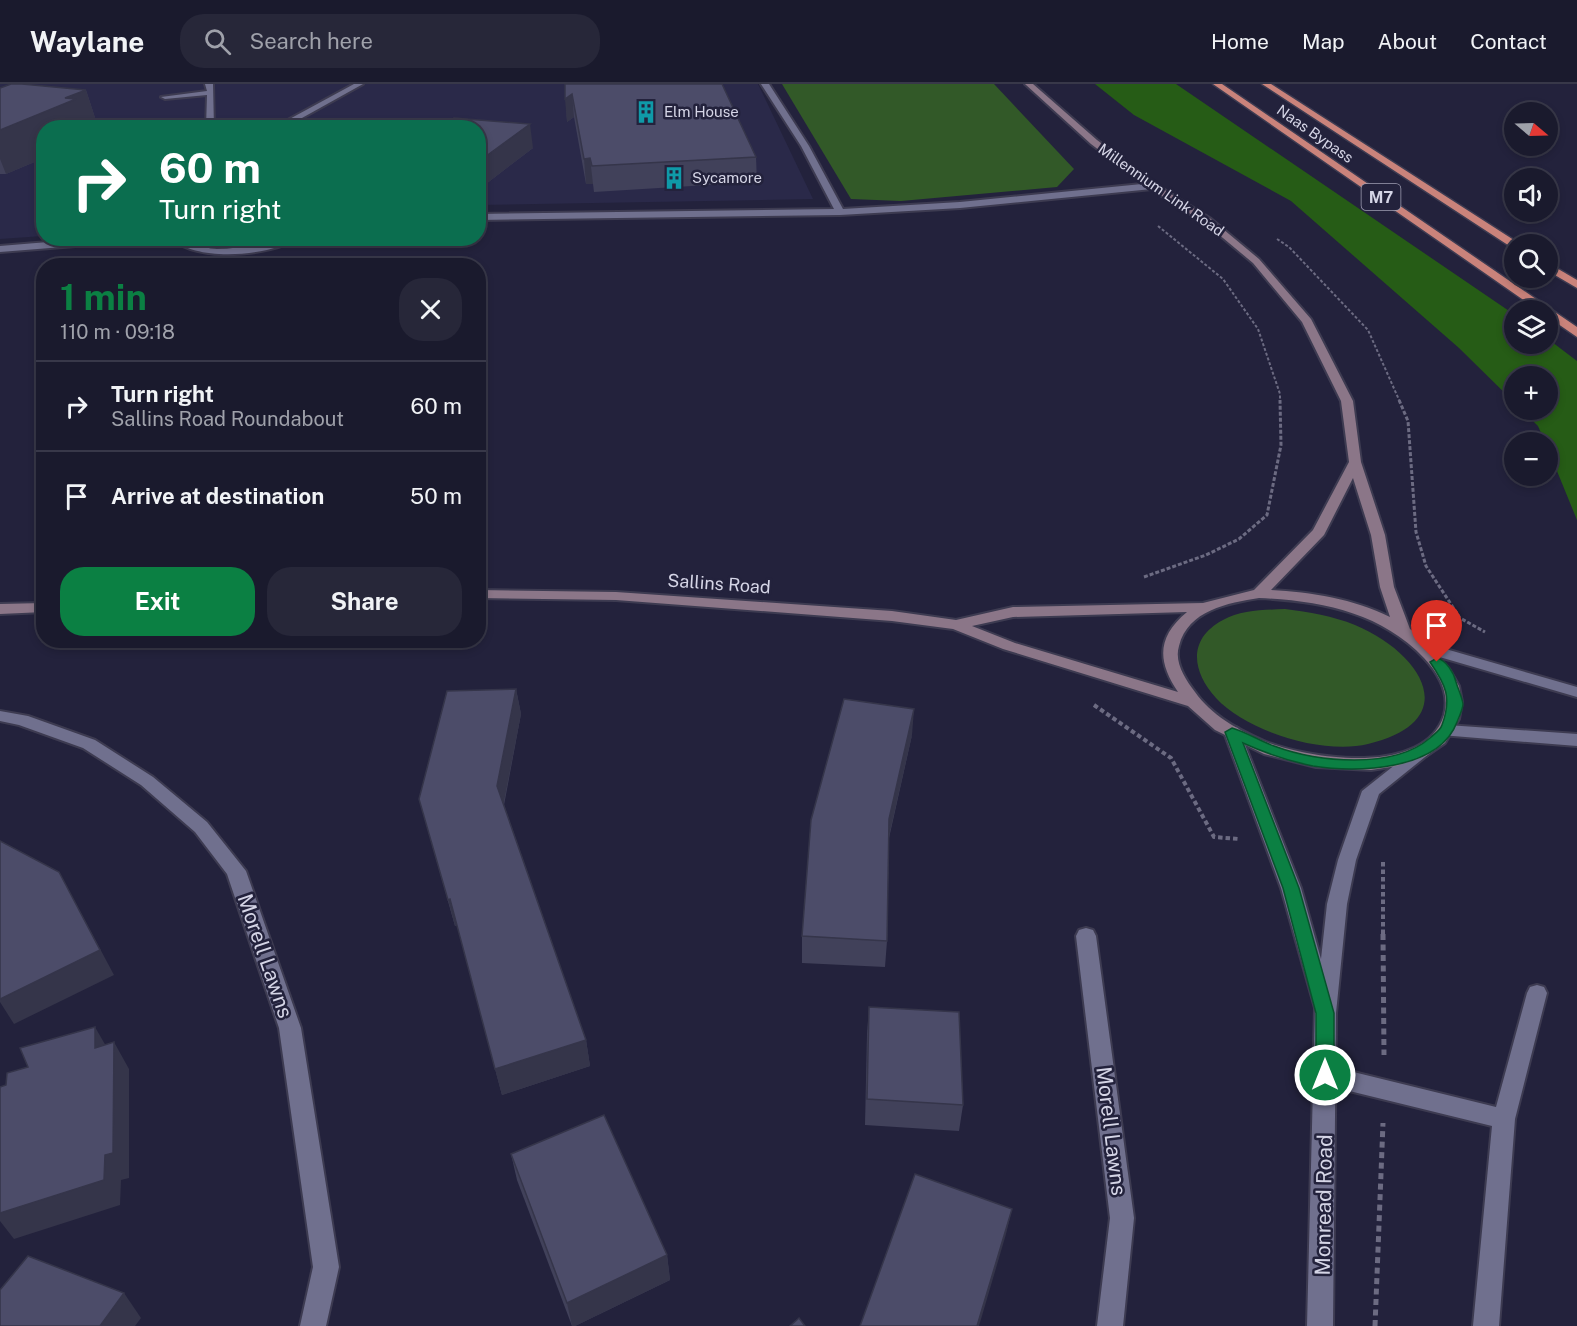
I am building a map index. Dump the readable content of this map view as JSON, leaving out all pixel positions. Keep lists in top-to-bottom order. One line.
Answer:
{"streets":{"highway":["Naas Bypass","M7"],"main road":["Millennium Link Road","Sallins Road"],"street":["Morell Lawns","Monread Road"]},"places":{"building":["Elm House","Sycamore"]},"north":"right","page":{"header":"Waylane","search":"Search here","nav":["Home","Map","About","Contact"],"map_buttons":["+","−"],"turn":["60 m","Turn right"],"heading":["1 min","110 m · 09:18"],"list":[{"name":"Turn right","note":"Sallins Road Roundabout","value":"60 m"},{"name":"Arrive at destination","value":"50 m"}],"buttons":["Exit","Share"]}}
